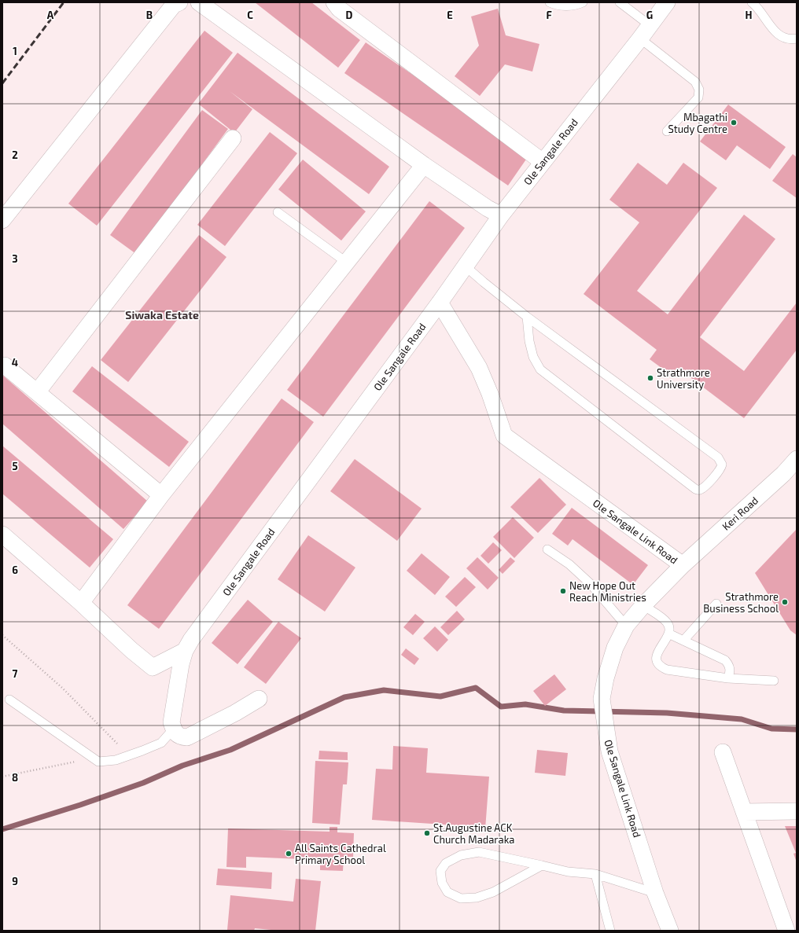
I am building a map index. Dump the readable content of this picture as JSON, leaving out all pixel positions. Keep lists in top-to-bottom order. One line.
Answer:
{"streets":{"street":["Ole Sangale Road","Keri Road","Ole Sangale Link Road"]},"crossings":[["Ole Sangale Road","Ole Sangale Link Road"],["Keri Road","Ole Sangale Link Road"]],"districts":["Siwaka Estate"],"places":["Mbagathi Study Centre","Strathmore University","New Hope Out Reach Ministries","Strathmore Business School","St.Augustine ACK Church Madaraka","All Saints Cathedral Primary School"],"grid":{"columns":["A","B","C","D","E","F","G","H"],"rows":["1","2","3","4","5","6","7","8","9"]}}
